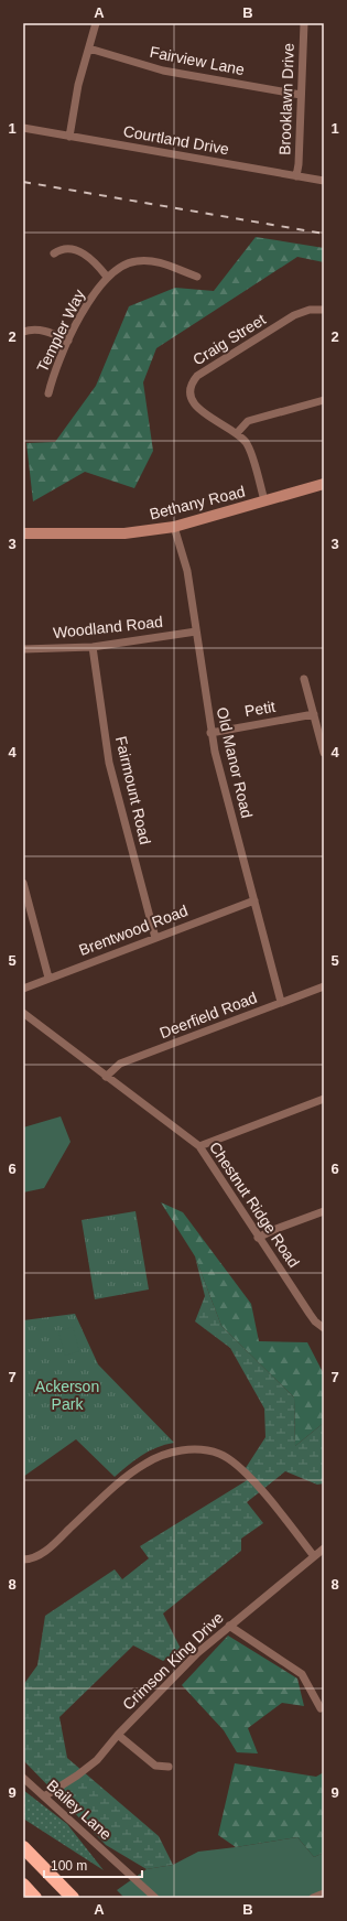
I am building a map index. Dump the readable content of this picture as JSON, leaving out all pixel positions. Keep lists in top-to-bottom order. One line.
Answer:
{"streets":{"street":["Fairview Lane","Brooklawn Drive","Courtland Drive","Templer Way","Craig Street","Bethany Road","Woodland Road","Petit","Old Manor Road","Fairmount Road","Brentwood Road","Deerfield Road","Chestnut Ridge Road","Crimson King Drive","Bailey Lane"]},"crossings":[["Fairview Lane","Brooklawn Drive"],["Brooklawn Drive","Courtland Drive"],["Craig Street","Bethany Road"],["Bethany Road","Old Manor Road"],["Woodland Road","Old Manor Road"],["Woodland Road","Fairmount Road"],["Petit","Old Manor Road"],["Old Manor Road","Brentwood Road"],["Old Manor Road","Deerfield Road"],["Fairmount Road","Brentwood Road"],["Deerfield Road","Chestnut Ridge Road"],["Crimson King Drive","Bailey Lane"]],"parks":["Ackerson Park"],"scale_bar":"100 m","grid":{"columns":["A","B"],"rows":["1","2","3","4","5","6","7","8","9"]}}
